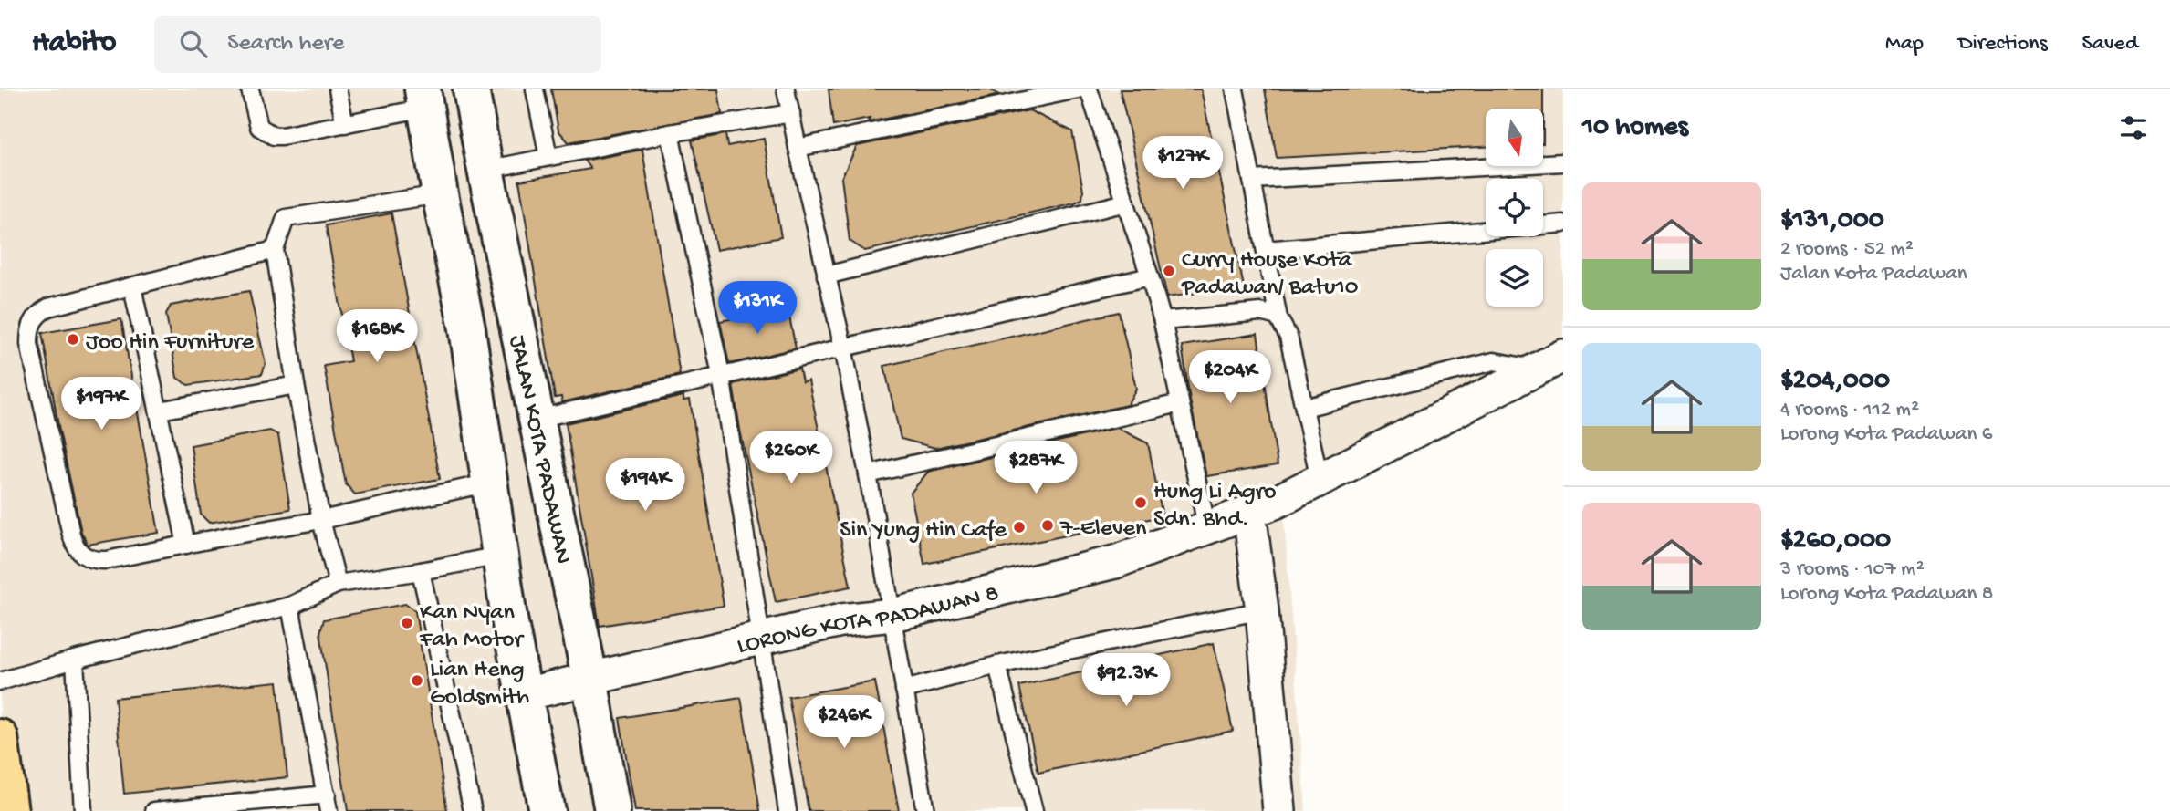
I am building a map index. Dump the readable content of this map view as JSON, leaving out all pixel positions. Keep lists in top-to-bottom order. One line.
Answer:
{"streets":{"main road":["JALAN KOTA PADAWAN"],"street":["LORONG KOTA PADAWAN 8"]},"crossings":[["JALAN KOTA PADAWAN","LORONG KOTA PADAWAN 8"]],"places":["Curry House Kota Padawan/ Batu10","Joo Hin Furniture","Hung Li Agro Sdn. Bhd.","7-Eleven","Sin Yung Hin Cafe","Kan Nyan Fah Motor","Lian Heng Goldsmith"],"north":"bottom","page":{"header":"Habito","search":"Search here","nav":["Map","Directions","Saved"],"heading":"10 homes","price":["$127K","$131K","$168K","$204K","$197K","$260K","$287K","$194K","$92.3K","$246K"],"list":[{"name":"$131,000","note":"2 rooms · 52 m² · Jalan Kota Padawan"},{"name":"$204,000","note":"4 rooms · 112 m² · Lorong Kota Padawan 6"},{"name":"$260,000","note":"3 rooms · 107 m² · Lorong Kota Padawan 8"}]}}
